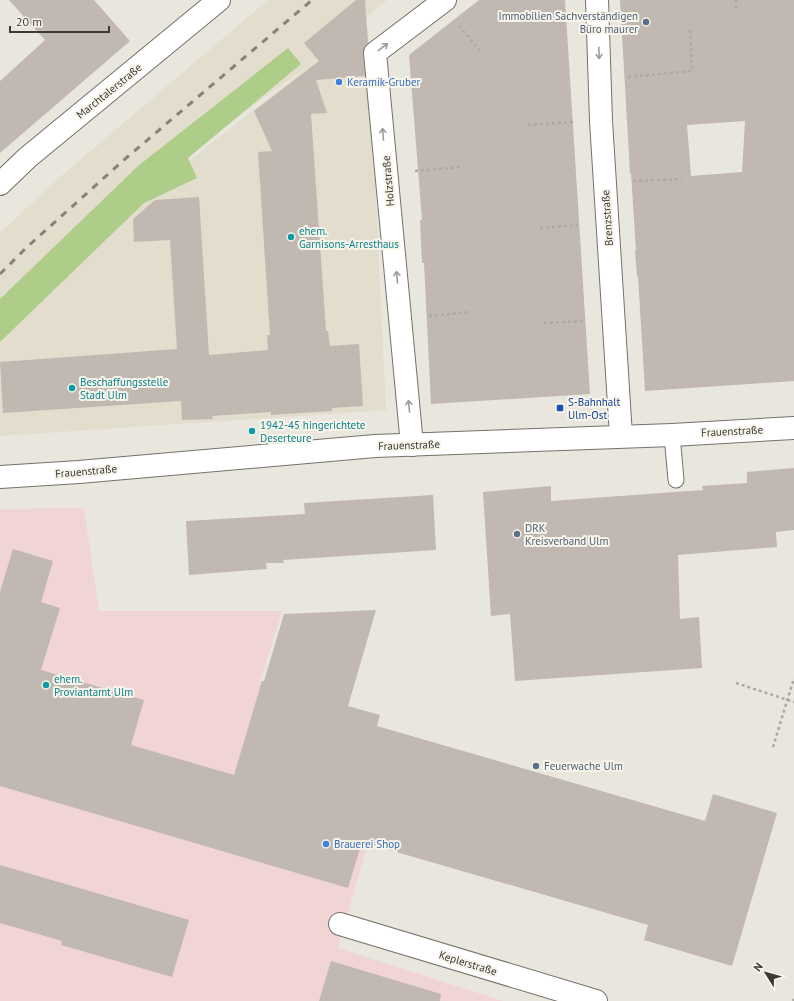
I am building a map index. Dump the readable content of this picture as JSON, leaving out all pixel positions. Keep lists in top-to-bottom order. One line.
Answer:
{"streets":{"street":["Marchtalerstraße","Holzstraße","Brenzstraße","Frauenstraße","Keplerstraße"]},"crossings":[["Holzstraße","Frauenstraße"],["Brenzstraße","Frauenstraße"]],"one_way":["Holzstraße"],"places":{"other":["Immobilien Sachverständigen Büro maurer","Keramik-Gruber","ehem. Garnisons-Arresthaus","Beschaffungsstelle Stadt Ulm","1942-45 hingerichtete Deserteure","DRK Kreisverband Ulm","ehem. Proviantamt Ulm","Feuerwache Ulm","Brauerei Shop"],"transit":["S-Bahnhalt Ulm-Ost"]},"scale_bar":"20 m","north":"top left"}
